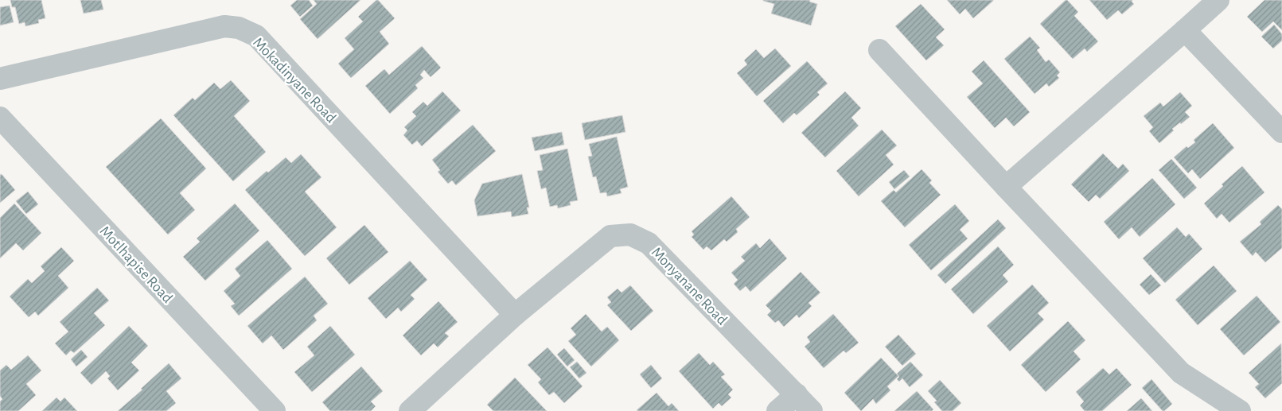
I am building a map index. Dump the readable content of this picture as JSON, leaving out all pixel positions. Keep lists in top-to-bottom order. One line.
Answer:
{"streets":{"street":["Mokadinyane Road","Motlhapise Road","Monyanane Road"]},"crossings":[["Mokadinyane Road","Monyanane Road"]]}
